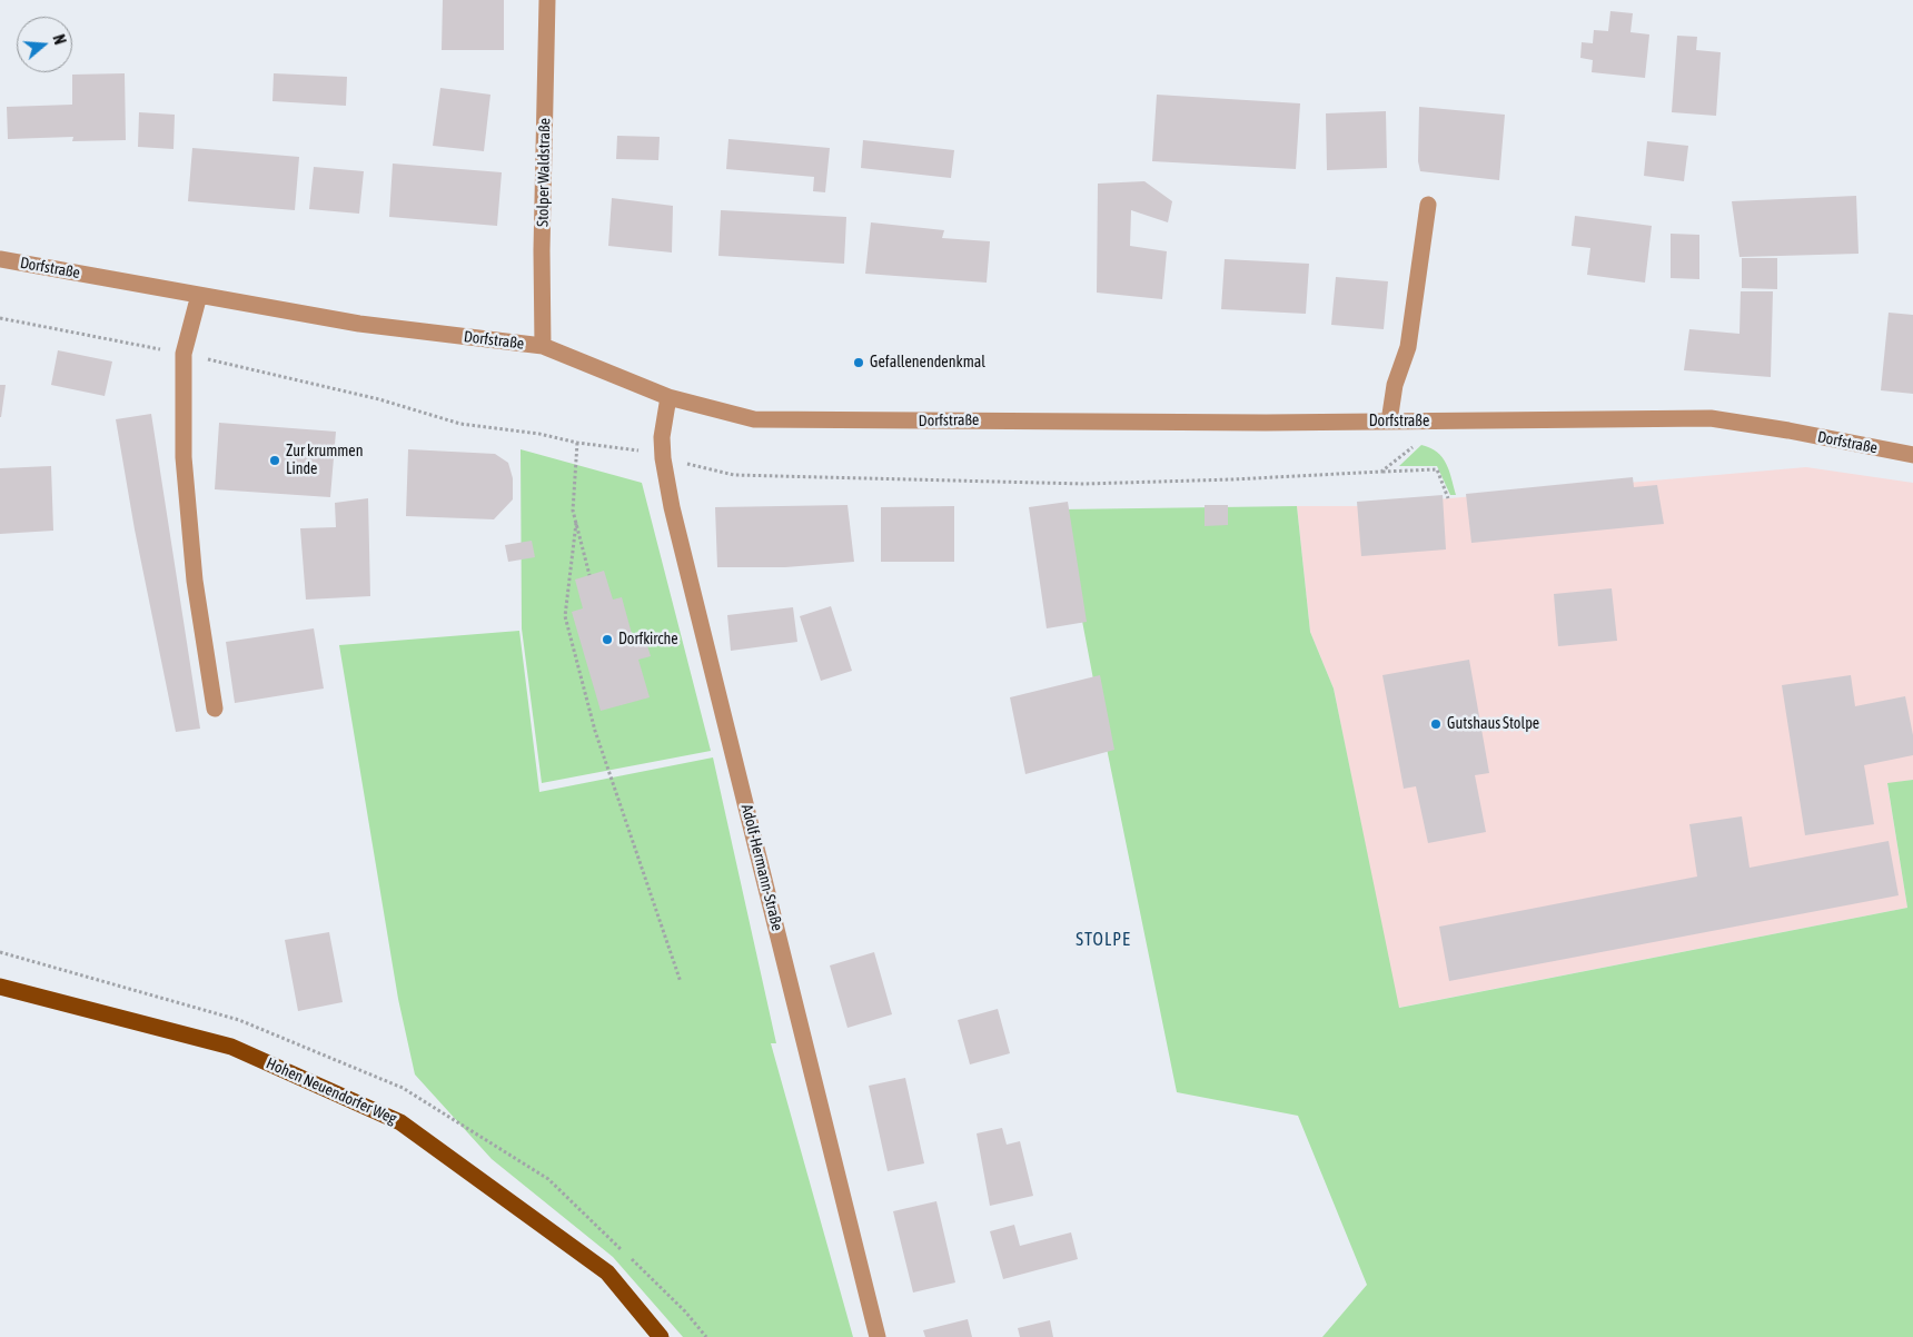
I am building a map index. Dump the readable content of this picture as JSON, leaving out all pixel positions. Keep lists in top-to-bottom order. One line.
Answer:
{"streets":{"main road":["Hohen Neuendorfer Weg"],"street":["Stolper Waldstraße","Dorfstraße","Adolf-Hermann-Straße"]},"crossings":[["Stolper Waldstraße","Dorfstraße"],["Dorfstraße","Adolf-Hermann-Straße"]],"districts":["STOLPE"],"places":["Gefallenendenkmal","Zur krummen Linde","Dorfkirche","Gutshaus Stolpe"],"north":"right"}
